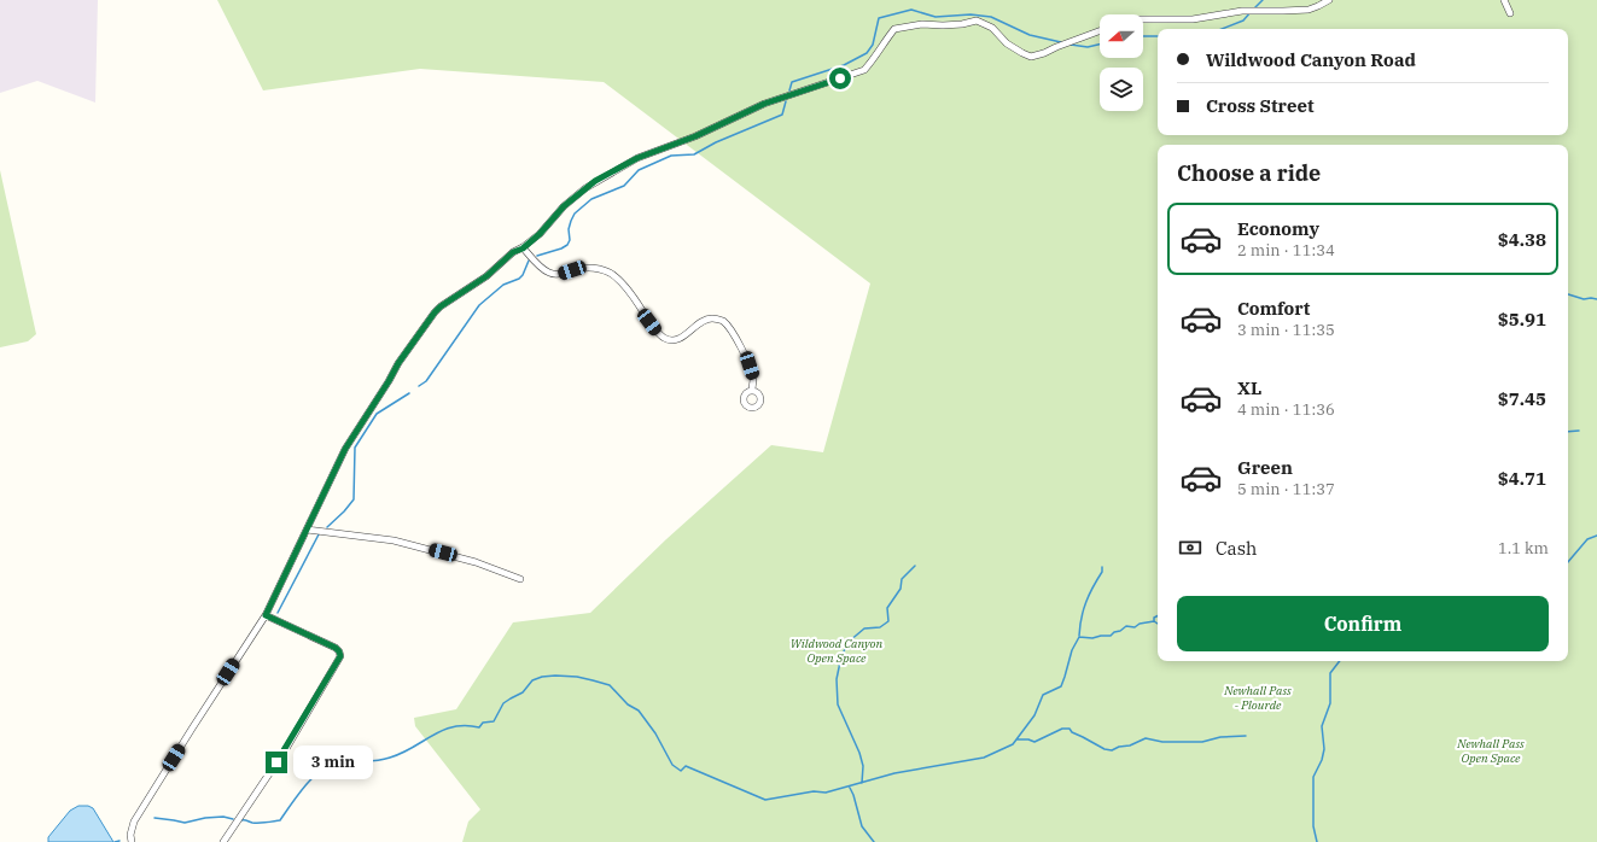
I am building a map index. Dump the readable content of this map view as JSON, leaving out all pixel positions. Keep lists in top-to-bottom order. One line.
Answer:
{"parks":["Wildwood Canyon Open Space","Newhall Pass - Plourde","Newhall Pass Open Space"],"north":"left","page":{"banner":["Wildwood Canyon Road","Cross Street"],"heading":"Choose a ride","list":[{"name":"Economy","note":"2 min · 11:34","value":"$4.38"},{"name":"Comfort","note":"3 min · 11:35","value":"$5.91"},{"name":"XL","note":"4 min · 11:36","value":"$7.45"},{"name":"Green","note":"5 min · 11:37","value":"$4.71"}],"pay":["Cash","1.1 km"],"buttons":"Confirm","bubble":"3 min"}}
